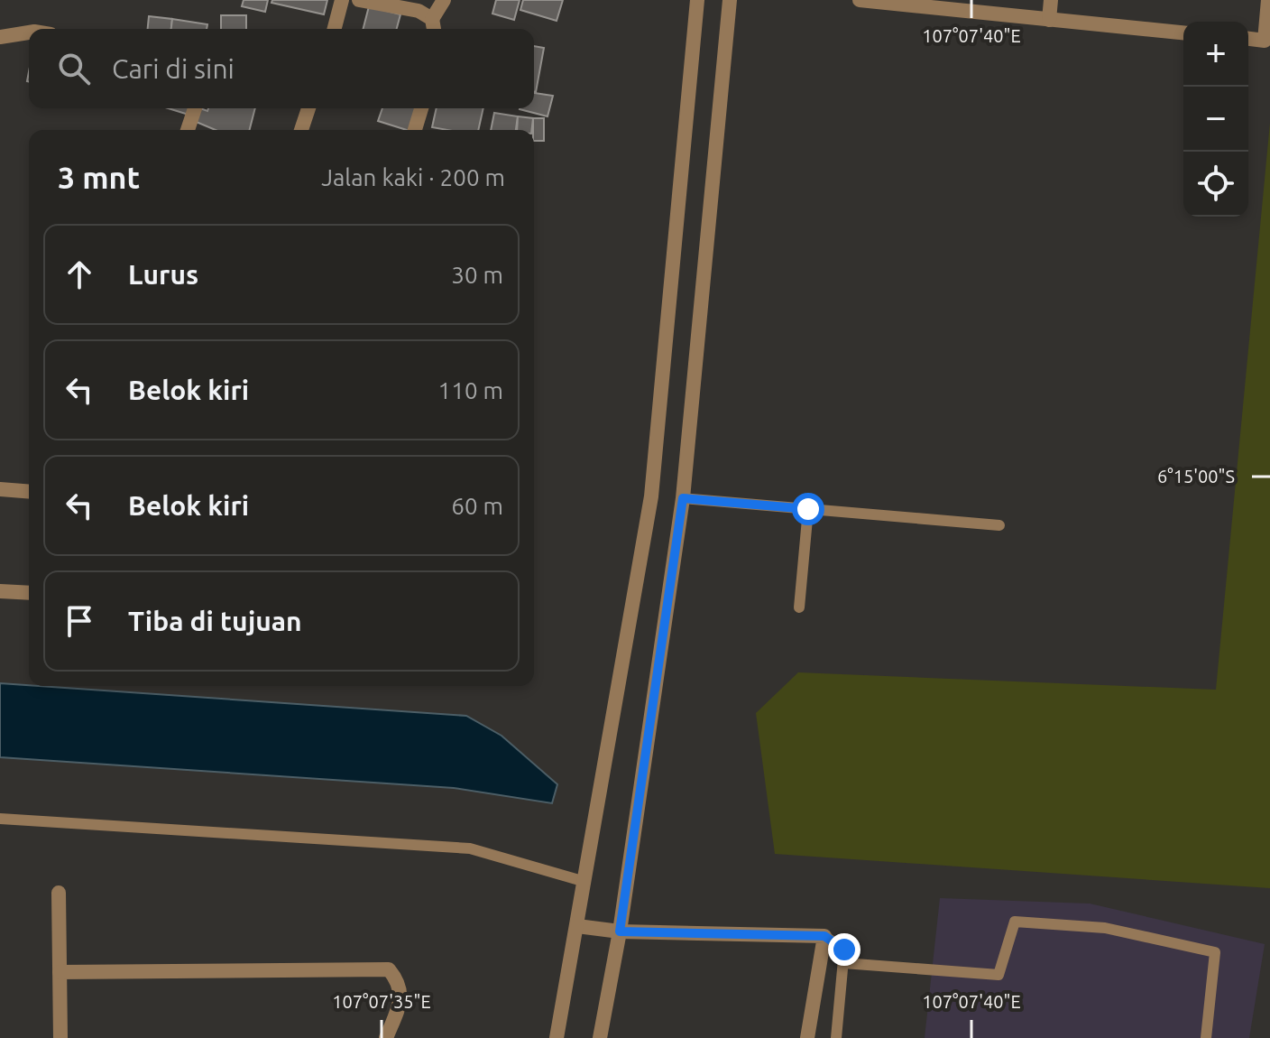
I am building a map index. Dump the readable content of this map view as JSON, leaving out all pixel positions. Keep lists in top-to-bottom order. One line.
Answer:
{"page":{"map_buttons":["+","−"],"search":"Cari di sini","heading":["3 mnt","Jalan kaki · 200 m"],"list":[["Lurus","30 m"],["Belok kiri","110 m"],["Belok kiri","60 m"],"Tiba di tujuan"]},"coordinates":["107°07'40\"E","6°15'00\"S","107°07'35\"E"]}
